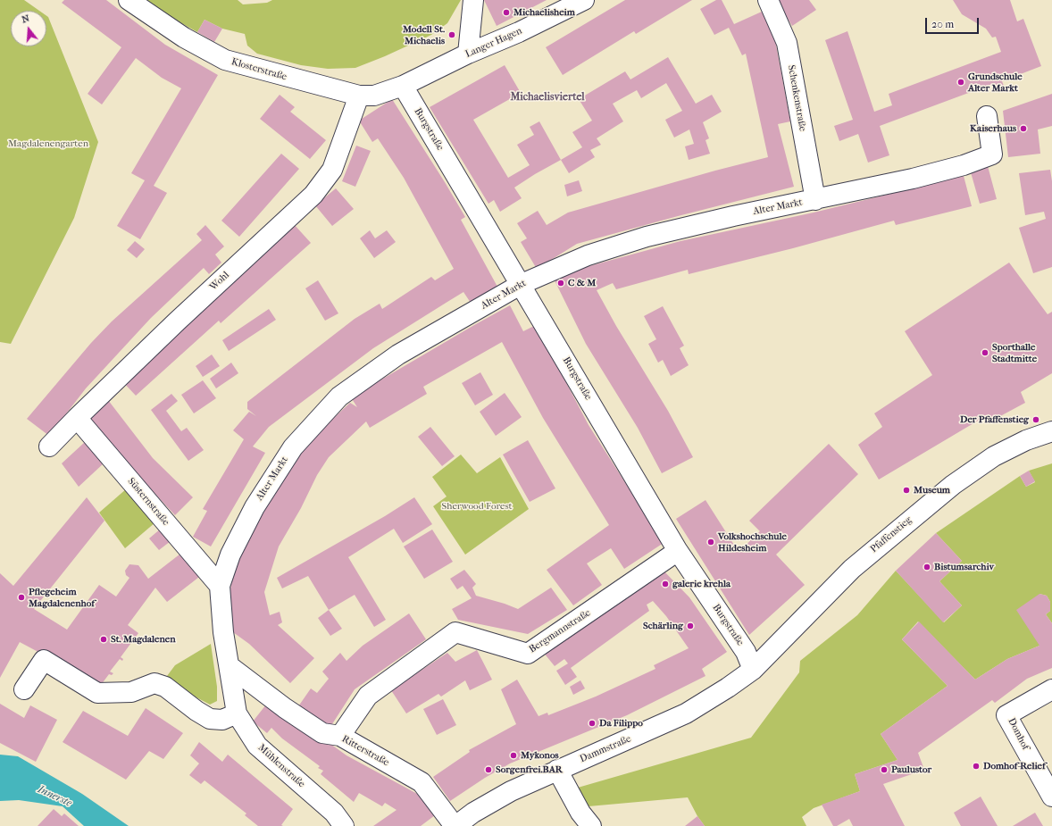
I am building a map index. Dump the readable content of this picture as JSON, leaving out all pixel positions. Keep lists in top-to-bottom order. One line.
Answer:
{"streets":{"street":["Langer Hagen","Klosterstraße","Schenkenstraße","Burgstraße","Alter Markt","Wohl","Süsternstraße","Pfaffenstieg","Bergmannstraße","Domhof","Dammstraße","Ritterstraße","Mühlenstraße"]},"crossings":[["Langer Hagen","Klosterstraße"],["Langer Hagen","Burgstraße"],["Klosterstraße","Burgstraße"],["Klosterstraße","Wohl"],["Schenkenstraße","Alter Markt"],["Burgstraße","Alter Markt"],["Burgstraße","Pfaffenstieg"],["Burgstraße","Bergmannstraße"],["Burgstraße","Dammstraße"],["Alter Markt","Süsternstraße"],["Alter Markt","Ritterstraße"],["Alter Markt","Mühlenstraße"],["Wohl","Süsternstraße"],["Pfaffenstieg","Dammstraße"],["Bergmannstraße","Ritterstraße"],["Dammstraße","Ritterstraße"]],"districts":["Michaelisviertel"],"water":["Innerste"],"parks":["Magdalenengarten","Sherwood Forest"],"places":["Michaelisheim","Modell St. Michaelis","Grundschule Alter Markt","Kaiserhaus","C & M","Sporthalle Stadtmitte","Der Pfaffenstieg","Museum","Volkshochschule Hildesheim","Bistumsarchiv","galerie krehla","Pflegeheim Magdalenenhof","Schärling","St. Magdalenen","Da Filippo","Mykonos","Domhof-Relief","Sorgenfrei.BAR","Paulustor"],"scale_bar":"20 m","north":"top"}
